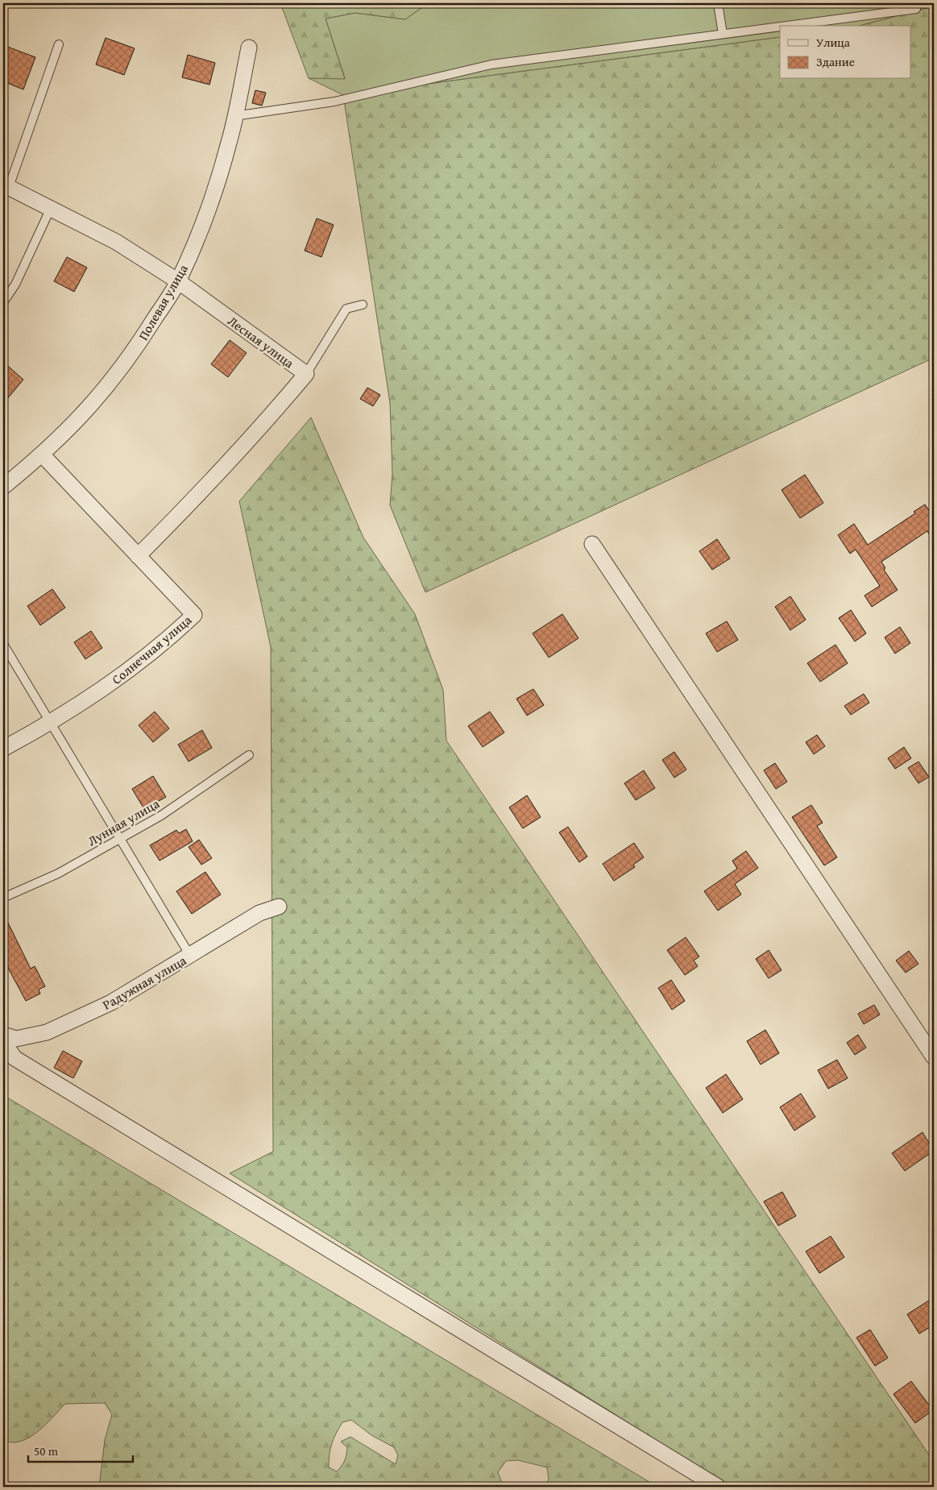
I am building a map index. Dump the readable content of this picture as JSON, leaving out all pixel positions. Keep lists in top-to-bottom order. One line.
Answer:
{"streets":{"street":["Полевая улица","Лесная улица","Солнечная улица","Радужная улица"],"lane":["Лунная улица"]},"crossings":[["Полевая улица","Лесная улица"],["Полевая улица","Солнечная улица"],["Лесная улица","Солнечная улица"]],"legend":["Улица","Здание"],"scale_bar":"50 m"}
